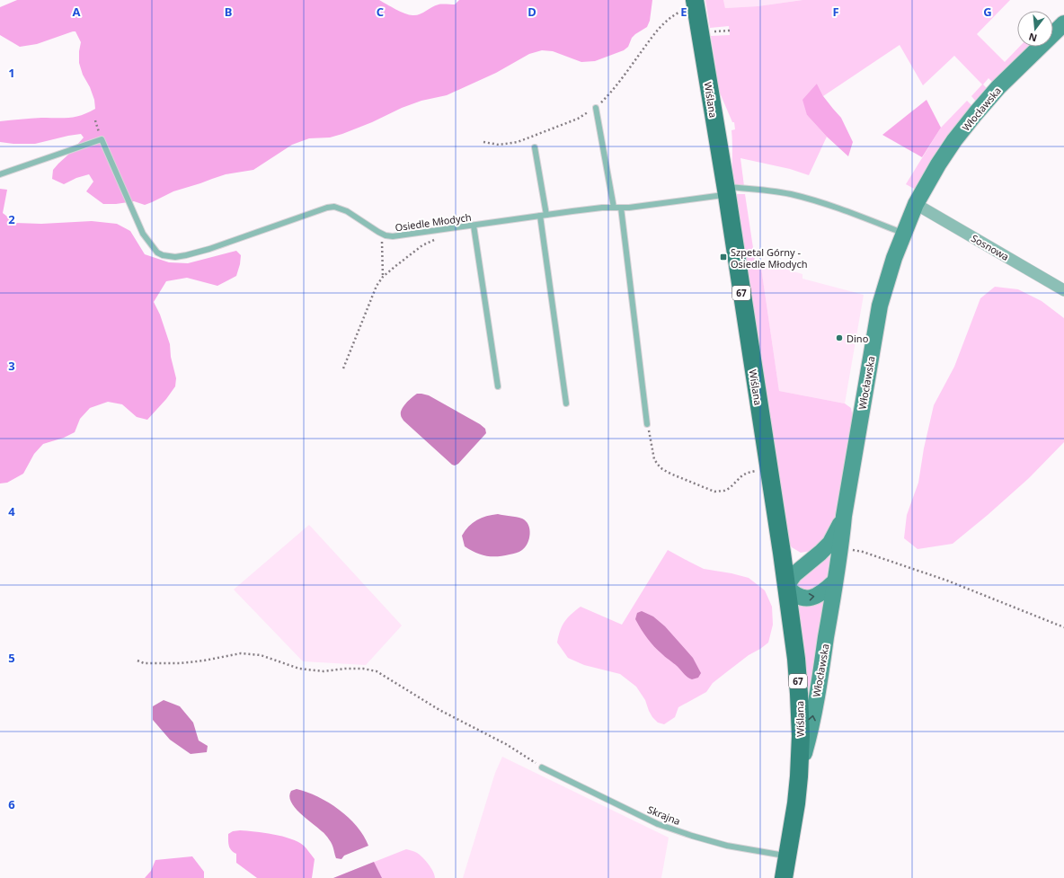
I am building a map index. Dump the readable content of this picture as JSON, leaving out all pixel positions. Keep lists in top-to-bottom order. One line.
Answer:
{"streets":{"main road":["Wiślana","Włocławska","67"],"street":["Sosnowa"],"lane":["Osiedle Młodych","Skrajna"]},"crossings":[["Wiślana","Włocławska"],["Wiślana","Osiedle Młodych"],["Wiślana","67"],["Włocławska","Osiedle Młodych"],["Włocławska","Sosnowa"],["Włocławska","67"],["67","Skrajna"]],"places":{"transit":["Szpetal Górny - Osiedle Młodych"],"other":["Dino"]},"north":"bottom","grid":{"columns":["A","B","C","D","E","F","G"],"rows":["1","2","3","4","5","6"]}}
